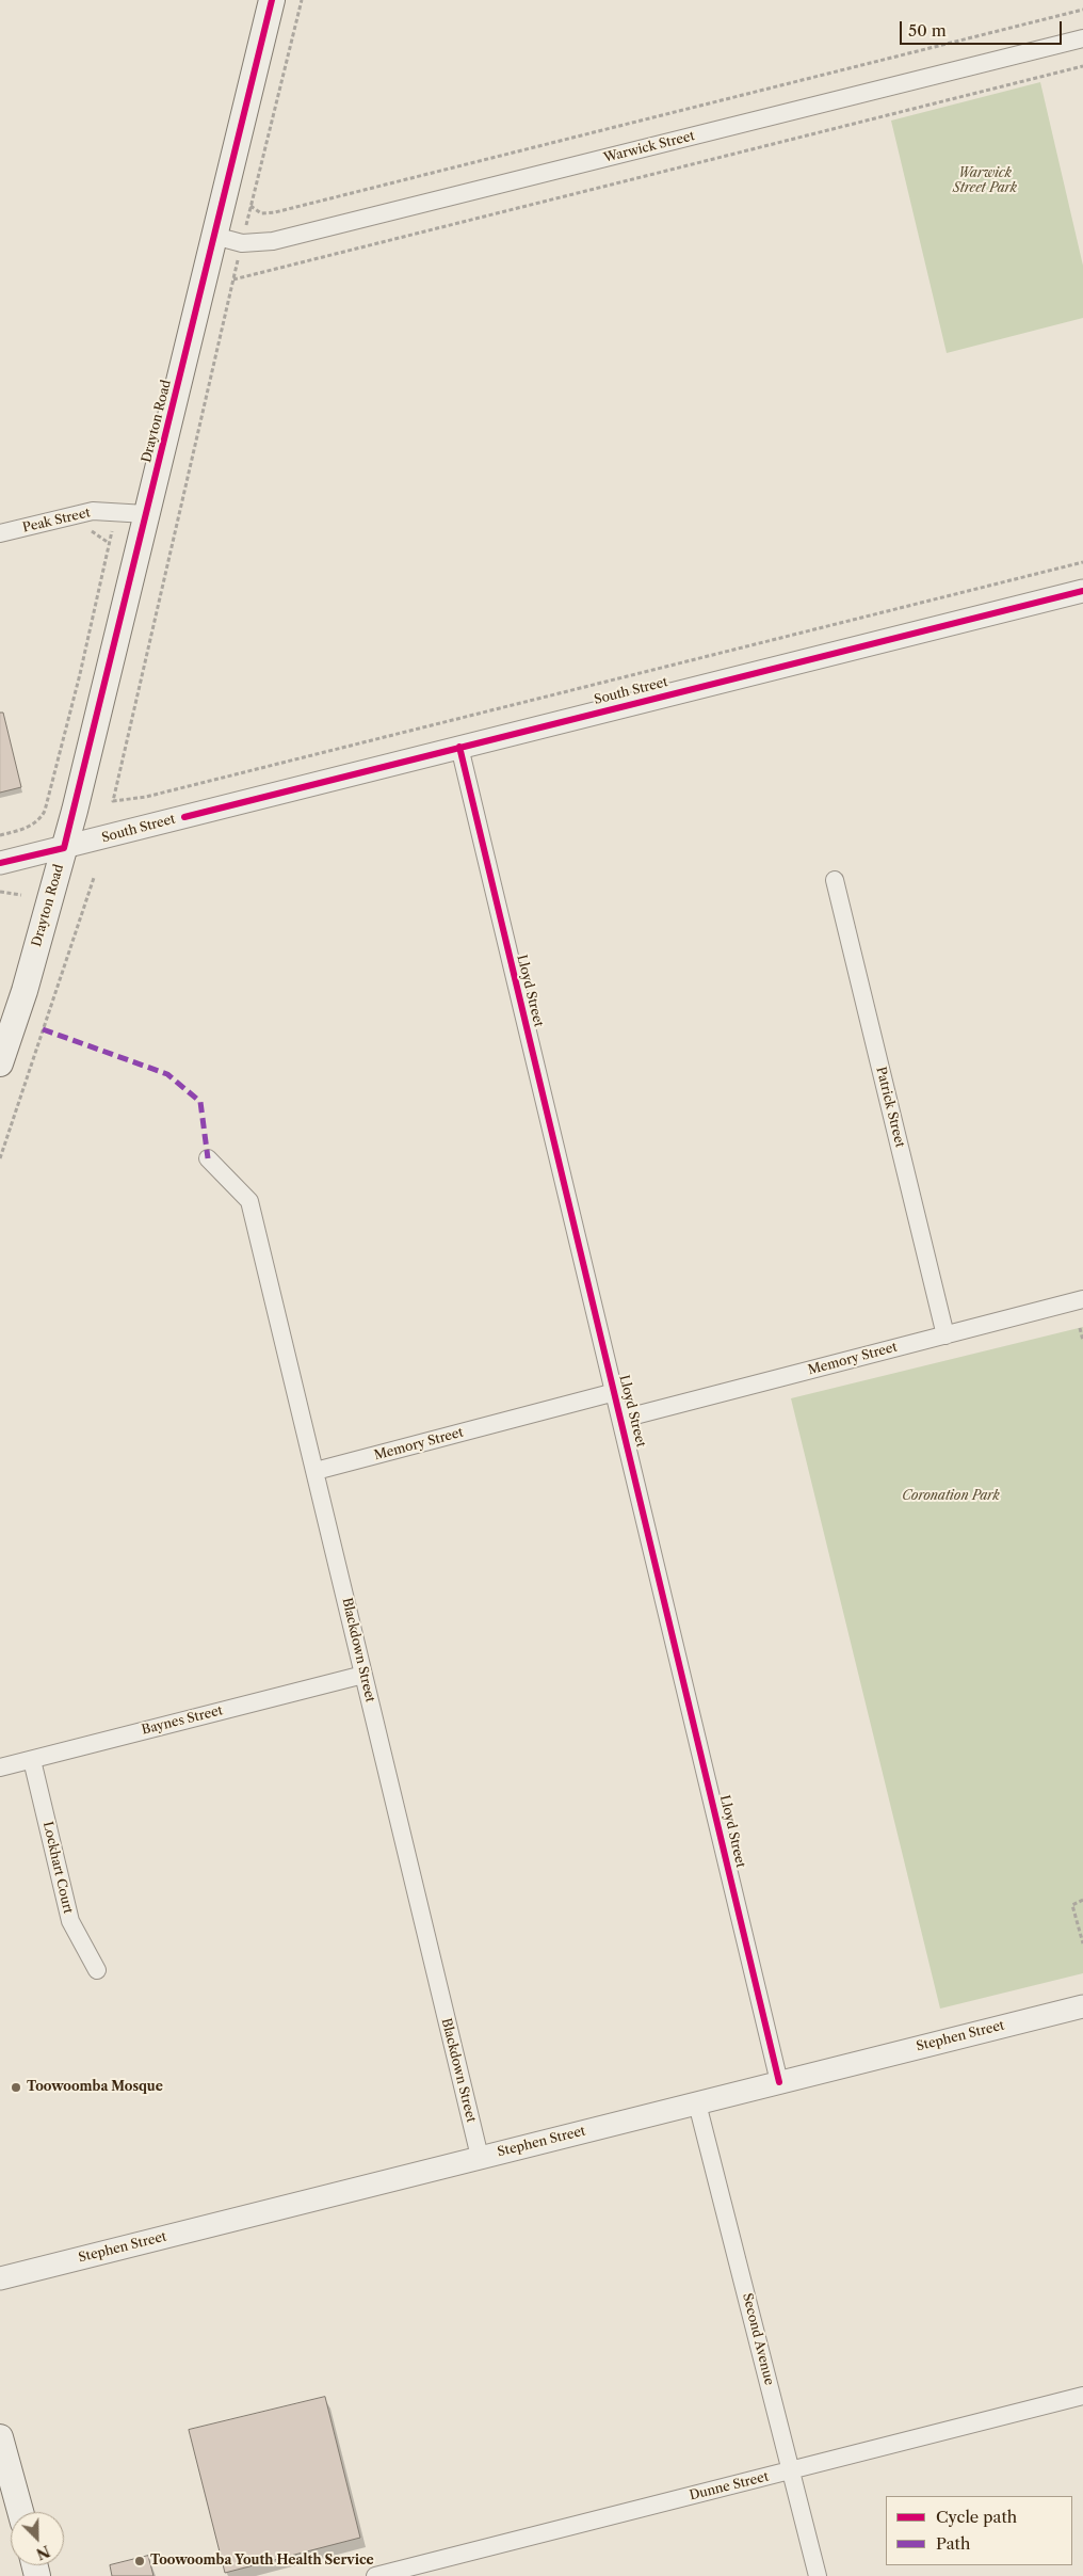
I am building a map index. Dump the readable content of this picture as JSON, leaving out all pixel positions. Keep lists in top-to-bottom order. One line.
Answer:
{"streets":{"main road":["Drayton Road"],"street":["Warwick Street","Peak Street","South Street","Lloyd Street","Patrick Street","Memory Street","Blackdown Street","Baynes Street","Lockhart Court","Stephen Street","Second Avenue","Dunne Street"]},"crossings":[["Warwick Street","Drayton Road"],["Drayton Road","Peak Street"],["Drayton Road","South Street"],["South Street","Lloyd Street"],["Lloyd Street","Memory Street"],["Lloyd Street","Stephen Street"],["Patrick Street","Memory Street"],["Memory Street","Blackdown Street"],["Blackdown Street","Baynes Street"],["Blackdown Street","Stephen Street"],["Baynes Street","Lockhart Court"],["Stephen Street","Second Avenue"],["Second Avenue","Dunne Street"]],"parks":["Warwick Street Park","Coronation Park"],"places":["Toowoomba Mosque","Toowoomba Youth Health Service"],"legend":["Cycle path","Path"],"scale_bar":"50 m","north":"bottom right"}
